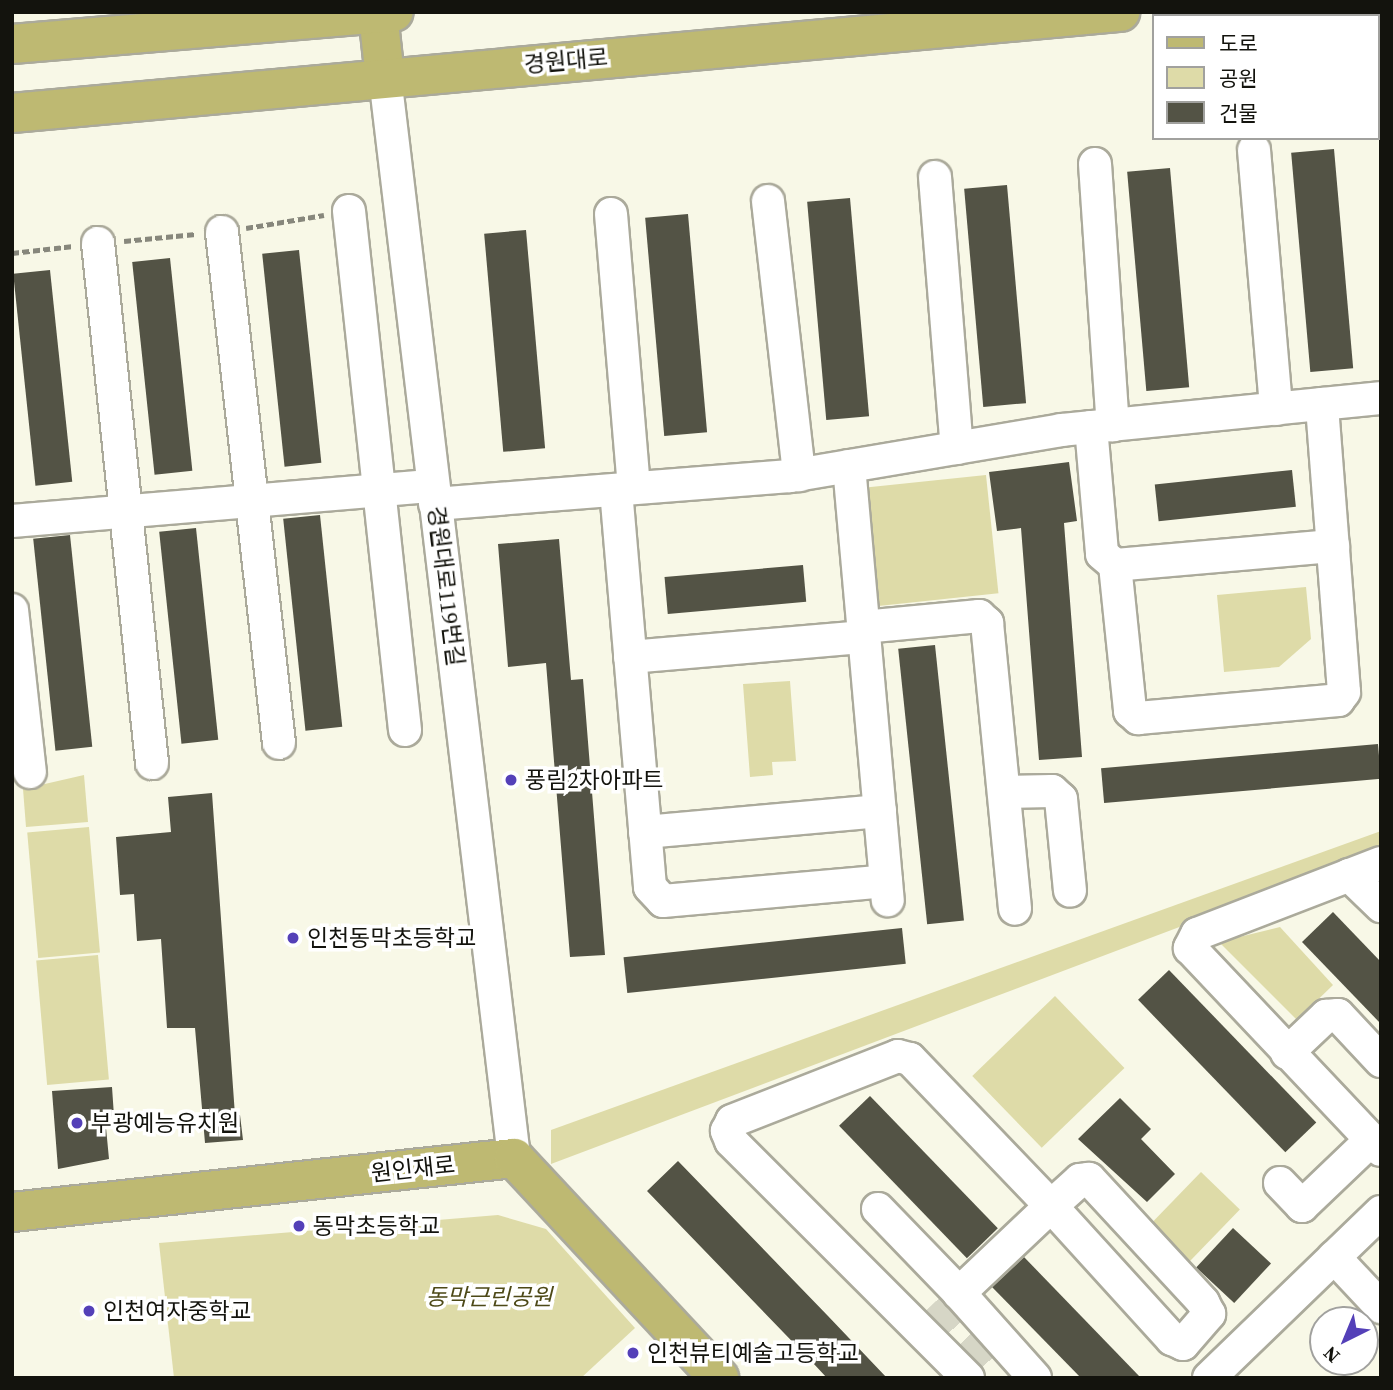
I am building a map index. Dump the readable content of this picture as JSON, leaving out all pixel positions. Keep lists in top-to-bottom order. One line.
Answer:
{"streets":{"main road":["경원대로","경원대로119번길","원인재로"]},"crossings":[["경원대로","경원대로119번길"],["경원대로119번길","원인재로"]],"parks":["동막근린공원"],"places":["풍림2차아파트","인천동막초등학교","부광예능유치원","동막초등학교","인천여자중학교","인천뷰티예술고등학교"],"legend":["도로","공원","건물"],"north":"bottom left"}
